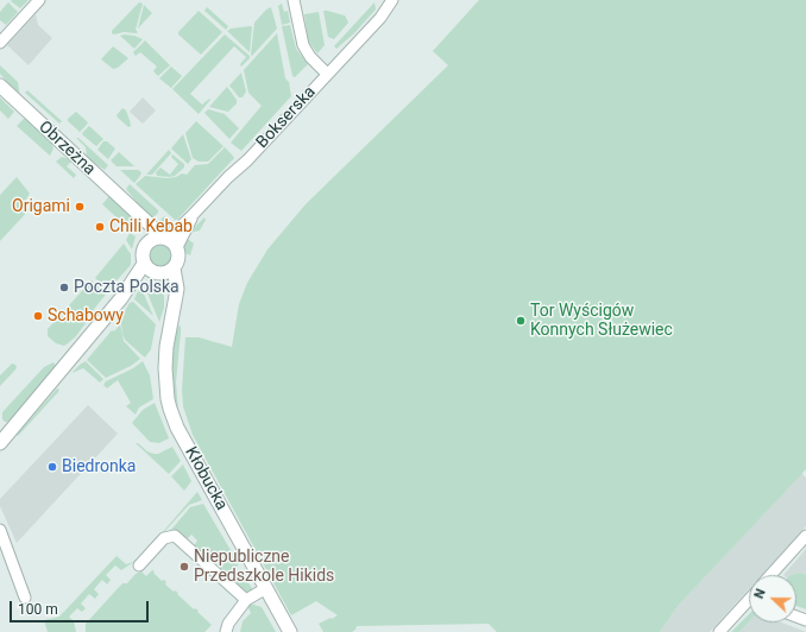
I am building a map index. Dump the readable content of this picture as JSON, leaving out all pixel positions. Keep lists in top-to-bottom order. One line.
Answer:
{"streets":{"street":["Bokserska","Obrzeżna","Kłobucka"]},"crossings":[["Bokserska","Obrzeżna"]],"places":["Origami","Chili Kebab","Poczta Polska","Schabowy","Tor Wyścigów Konnych Służewiec","Biedronka","Niepubliczne Przedszkole Hikids"],"scale_bar":"100 m","north":"left"}
